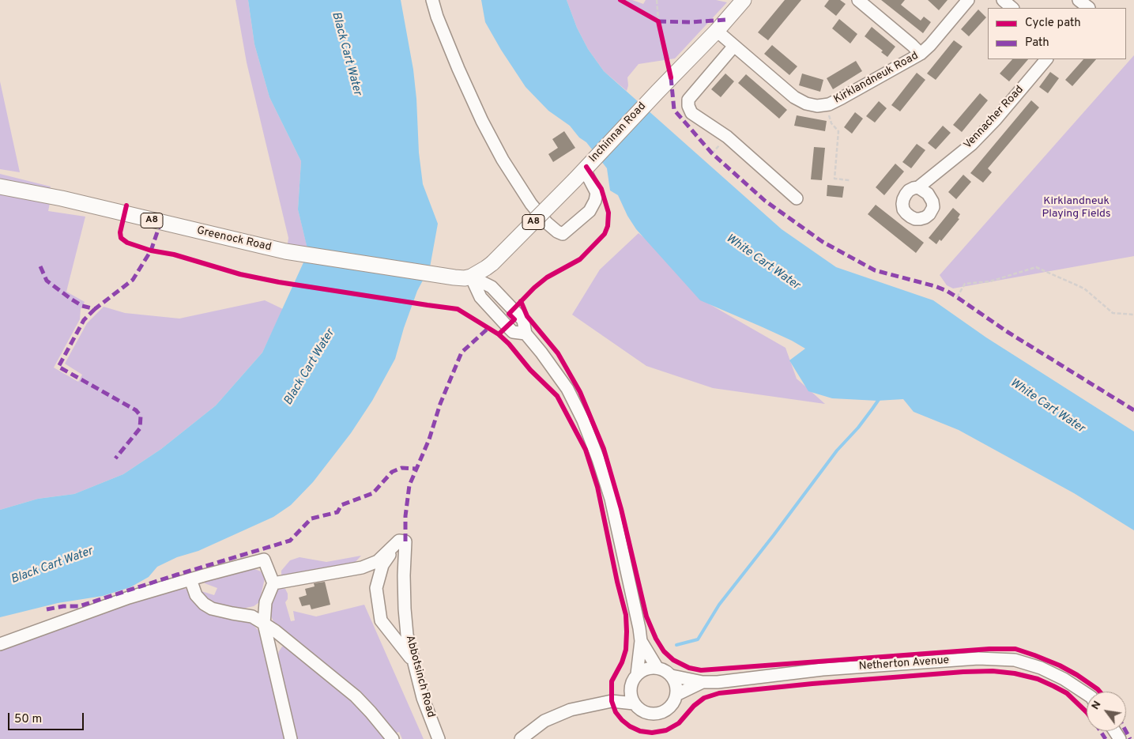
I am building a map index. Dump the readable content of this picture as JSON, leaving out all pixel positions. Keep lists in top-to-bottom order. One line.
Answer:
{"streets":{"main road":["Inchinnan Road","A8","Greenock Road"],"street":["Kirklandneuk Road","Vennacher Road","Netherton Avenue","Abbotsinch Road"]},"crossings":[["Kirklandneuk Road","Inchinnan Road"],["Inchinnan Road","Greenock Road"]],"water":["Black Cart Water","White Cart Water"],"parks":["Kirklandneuk Playing Fields"],"legend":["Cycle path","Path"],"scale_bar":"50 m","north":"top left"}
